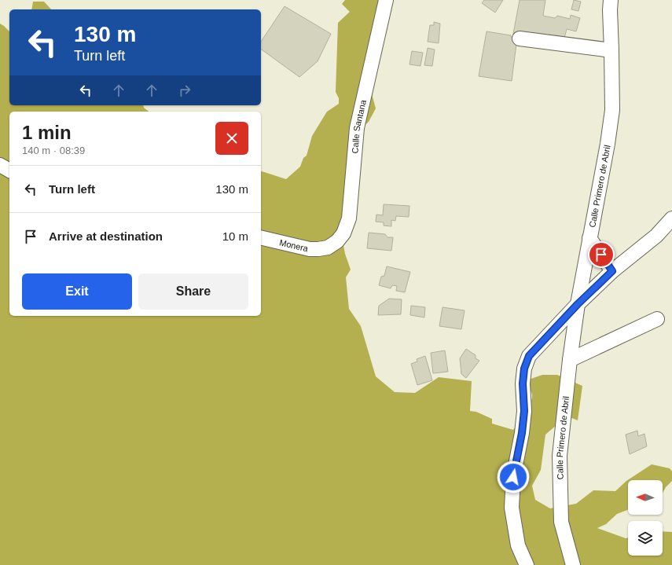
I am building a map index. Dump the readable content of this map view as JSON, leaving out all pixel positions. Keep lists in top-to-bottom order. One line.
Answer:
{"streets":{"street":["Calle Santana","Calle Primero de Abril","Monera"]},"crossings":[["Calle Santana","Monera"]],"north":"left","page":{"turn":["130 m","Turn left"],"heading":["1 min","140 m · 08:39"],"list":[{"name":"Turn left","value":"130 m"},{"name":"Arrive at destination","value":"10 m"}],"buttons":["Exit","Share"]}}
